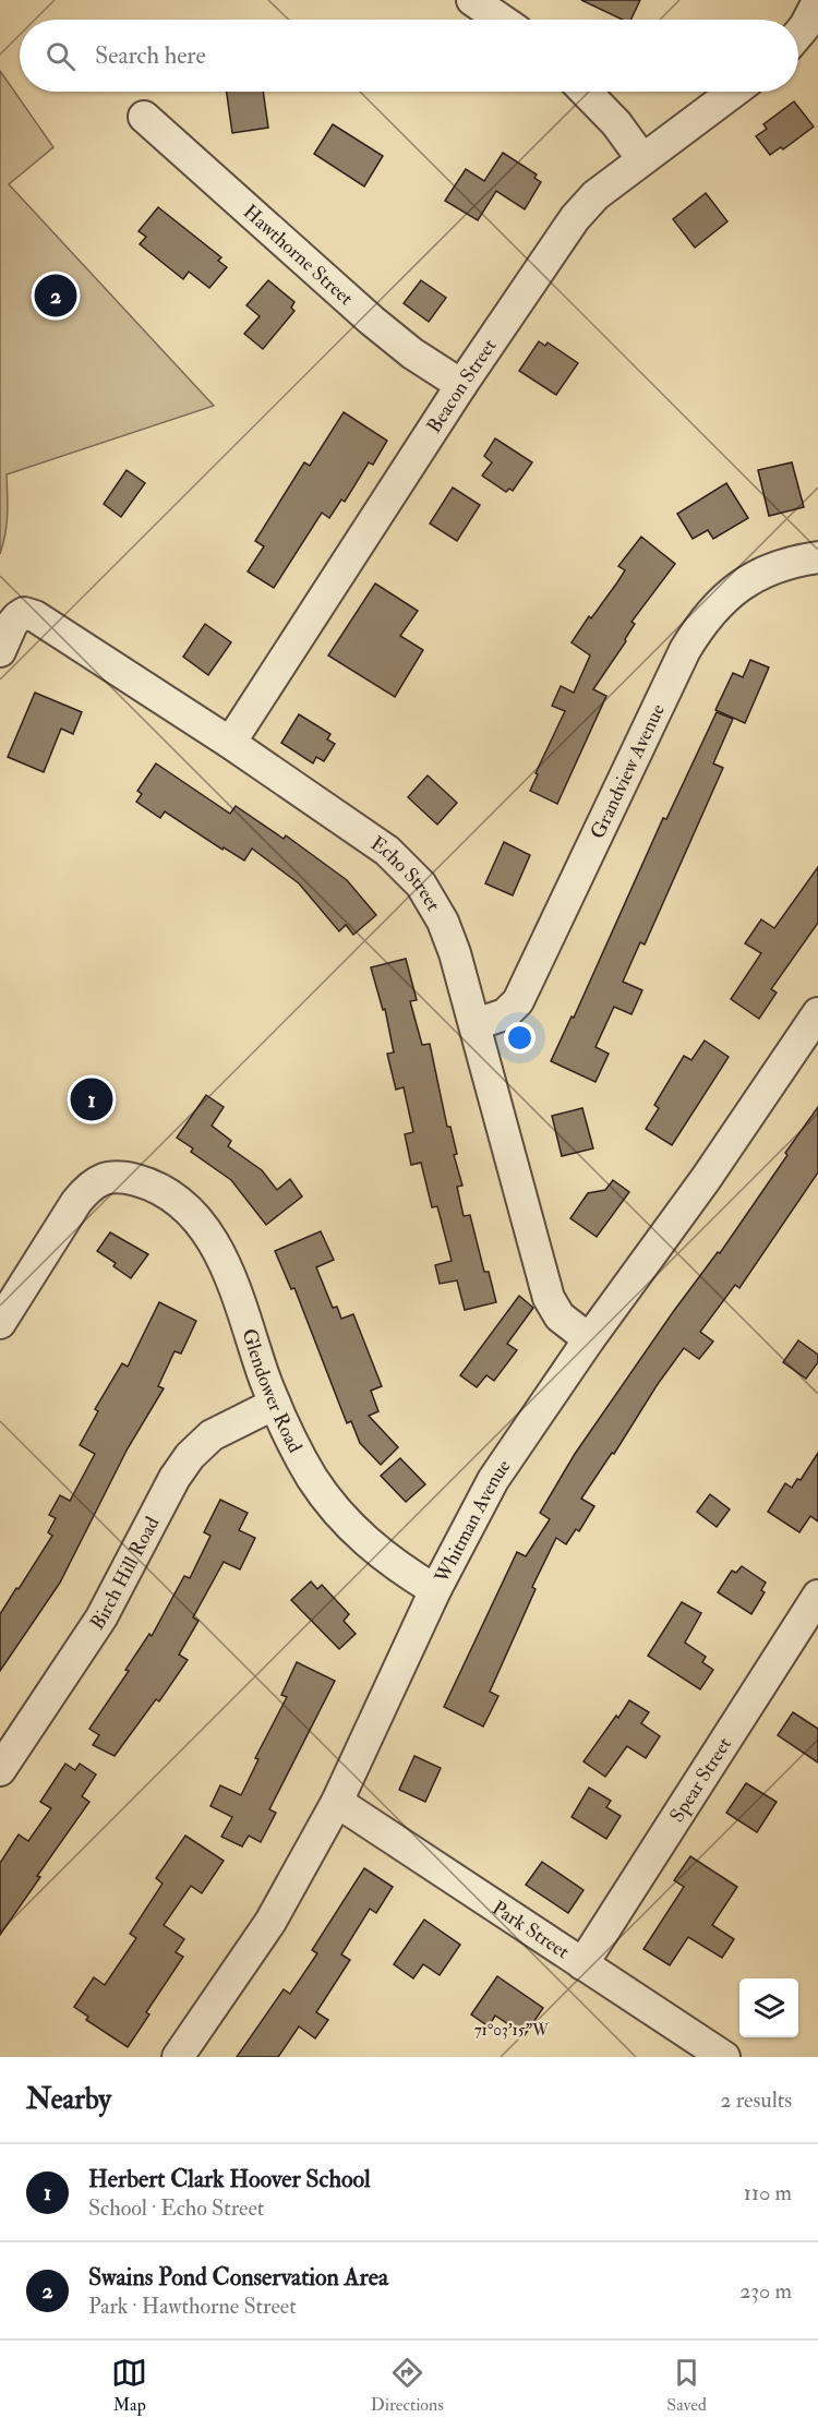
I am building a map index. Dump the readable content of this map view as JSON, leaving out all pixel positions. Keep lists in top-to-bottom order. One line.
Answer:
{"streets":{"street":["Hawthorne Street","Beacon Street","Grandview Avenue","Echo Street","Glendower Road","Whitman Avenue","Birch Hill Road","Spear Street","Park Street"]},"crossings":[["Hawthorne Street","Beacon Street"],["Beacon Street","Echo Street"],["Grandview Avenue","Echo Street"],["Echo Street","Whitman Avenue"],["Glendower Road","Whitman Avenue"],["Glendower Road","Birch Hill Road"],["Whitman Avenue","Park Street"],["Spear Street","Park Street"]],"page":{"search":"Search here","pins":["2","1"],"heading":["Nearby","2 results"],"list":[{"mark":"1","name":"Herbert Clark Hoover School","note":"School · Echo Street","value":"110 m"},{"mark":"2","name":"Swains Pond Conservation Area","note":"Park · Hawthorne Street","value":"230 m"}],"nav":["Map","Directions","Saved"]},"coordinates":["71°03'15\"W"]}
